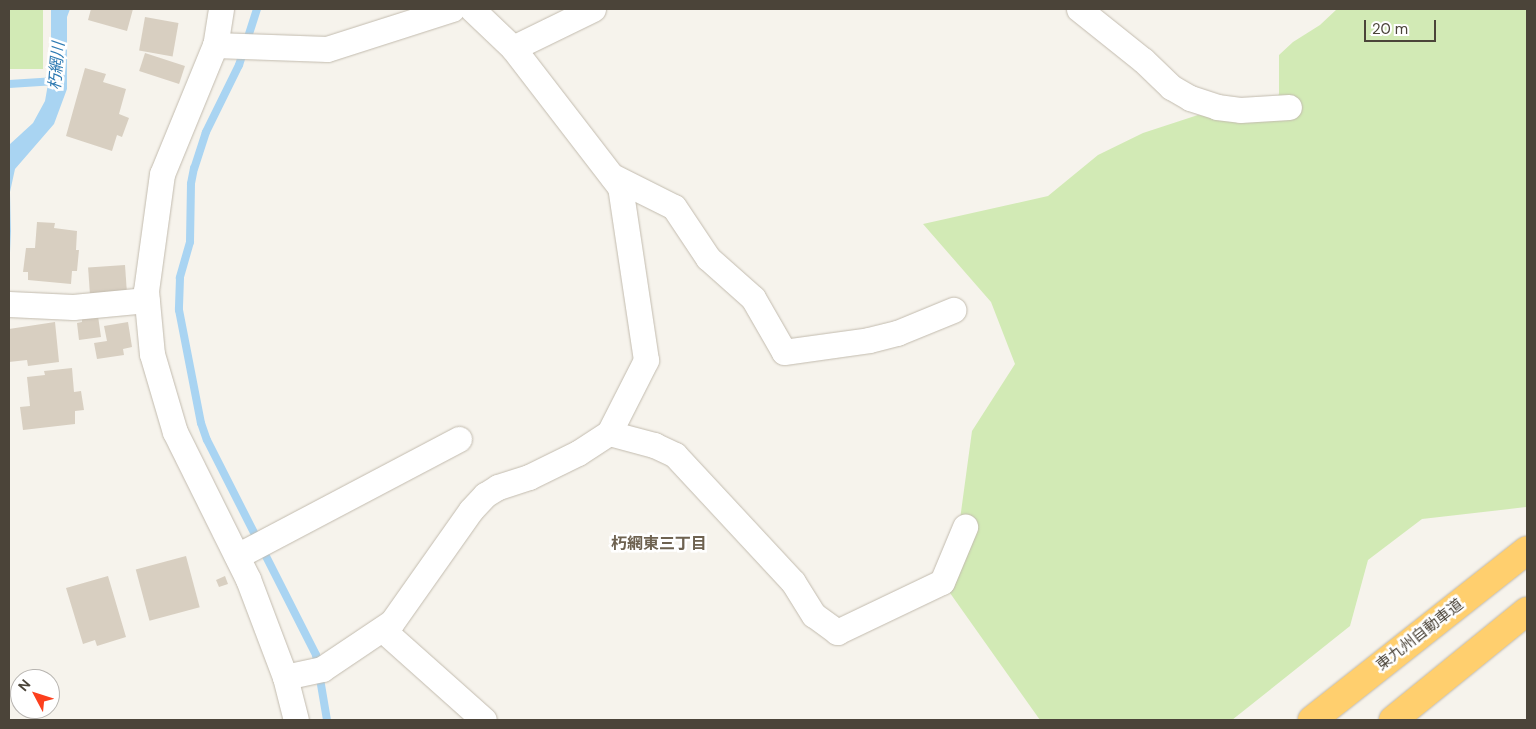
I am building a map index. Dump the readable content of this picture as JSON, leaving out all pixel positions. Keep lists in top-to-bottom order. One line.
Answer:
{"streets":{"highway":["東九州自動車道"]},"districts":["朽網東三丁目"],"water":["朽網川"],"scale_bar":"20 m","north":"top left"}
